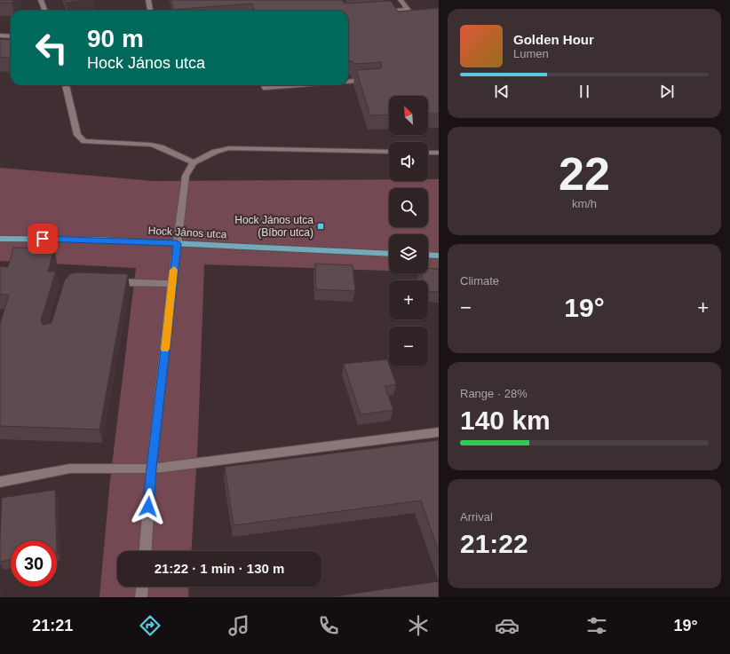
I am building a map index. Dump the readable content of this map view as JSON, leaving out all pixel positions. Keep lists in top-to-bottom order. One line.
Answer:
{"streets":{"main road":["Hock János utca"]},"places":{"transit":["Hock János utca (Bíbor utca)"]},"north":"top left","page":{"turn":["90 m","Hock János utca"],"song":["Golden Hour","Lumen"],"map_buttons":["+","−"],"tile":[["22","km/h"],"Climate",["Range · 28%","140 km"],["Arrival","21:22"]],"heat":["−","19°","+"],"limit":"30","trip":"21:22 · 1 min · 130 m","tabs":["21:21","19°"]}}
